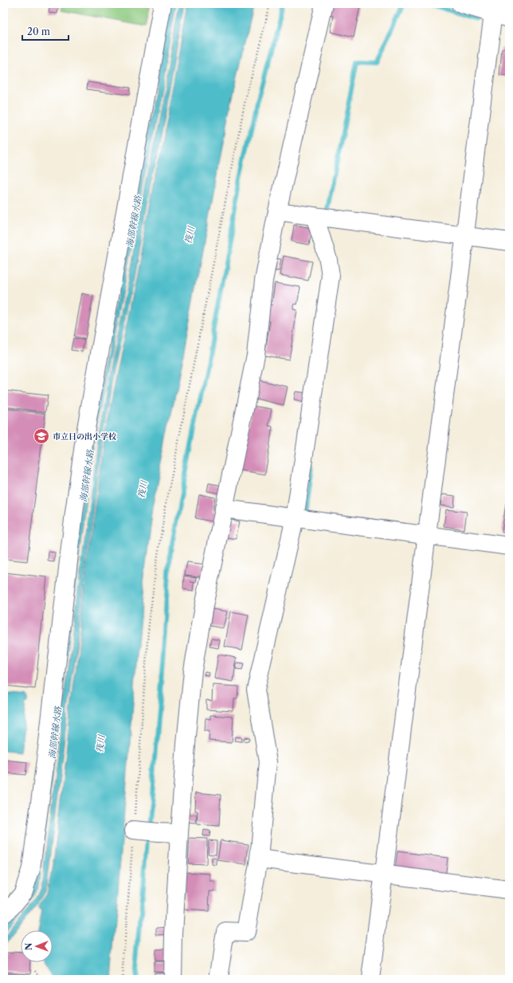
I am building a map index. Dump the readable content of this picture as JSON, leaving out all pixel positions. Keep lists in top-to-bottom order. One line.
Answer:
{"water":["海部幹線水路","筏川"],"places":{"school or university":["市立日の出小学校"]},"scale_bar":"20 m","north":"left"}
